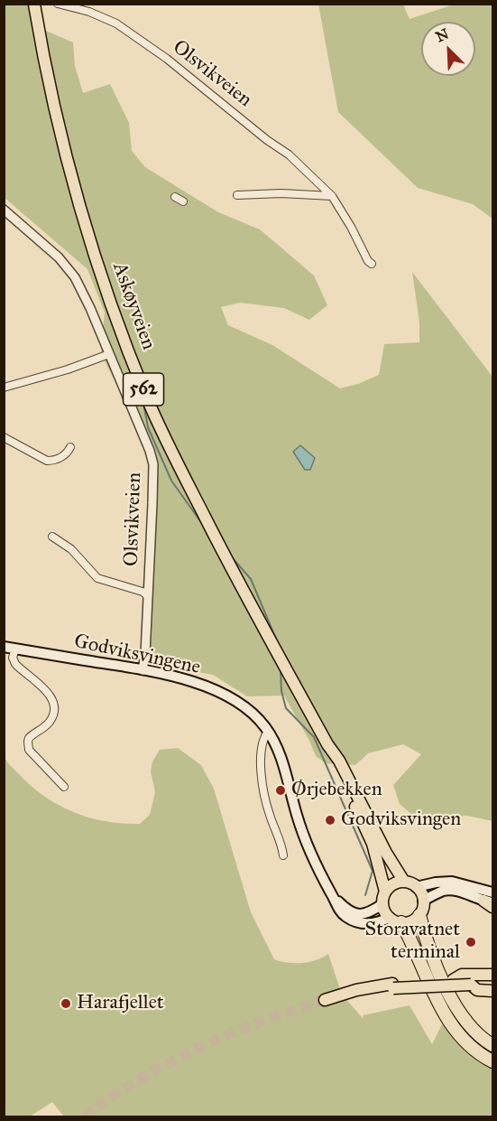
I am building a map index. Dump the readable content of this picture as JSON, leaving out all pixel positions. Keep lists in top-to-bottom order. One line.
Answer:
{"streets":{"main road":["Askøyveien","562","Godviksvingene"],"street":["Olsvikveien"]},"crossings":[["Olsvikveien","Godviksvingene"],["Askøyveien","562"],["Askøyveien","Godviksvingene"],["562","Godviksvingene"]],"places":["Ørjebekken","Godviksvingen","Storavatnet terminal","Harafjellet"],"north":"top left"}
